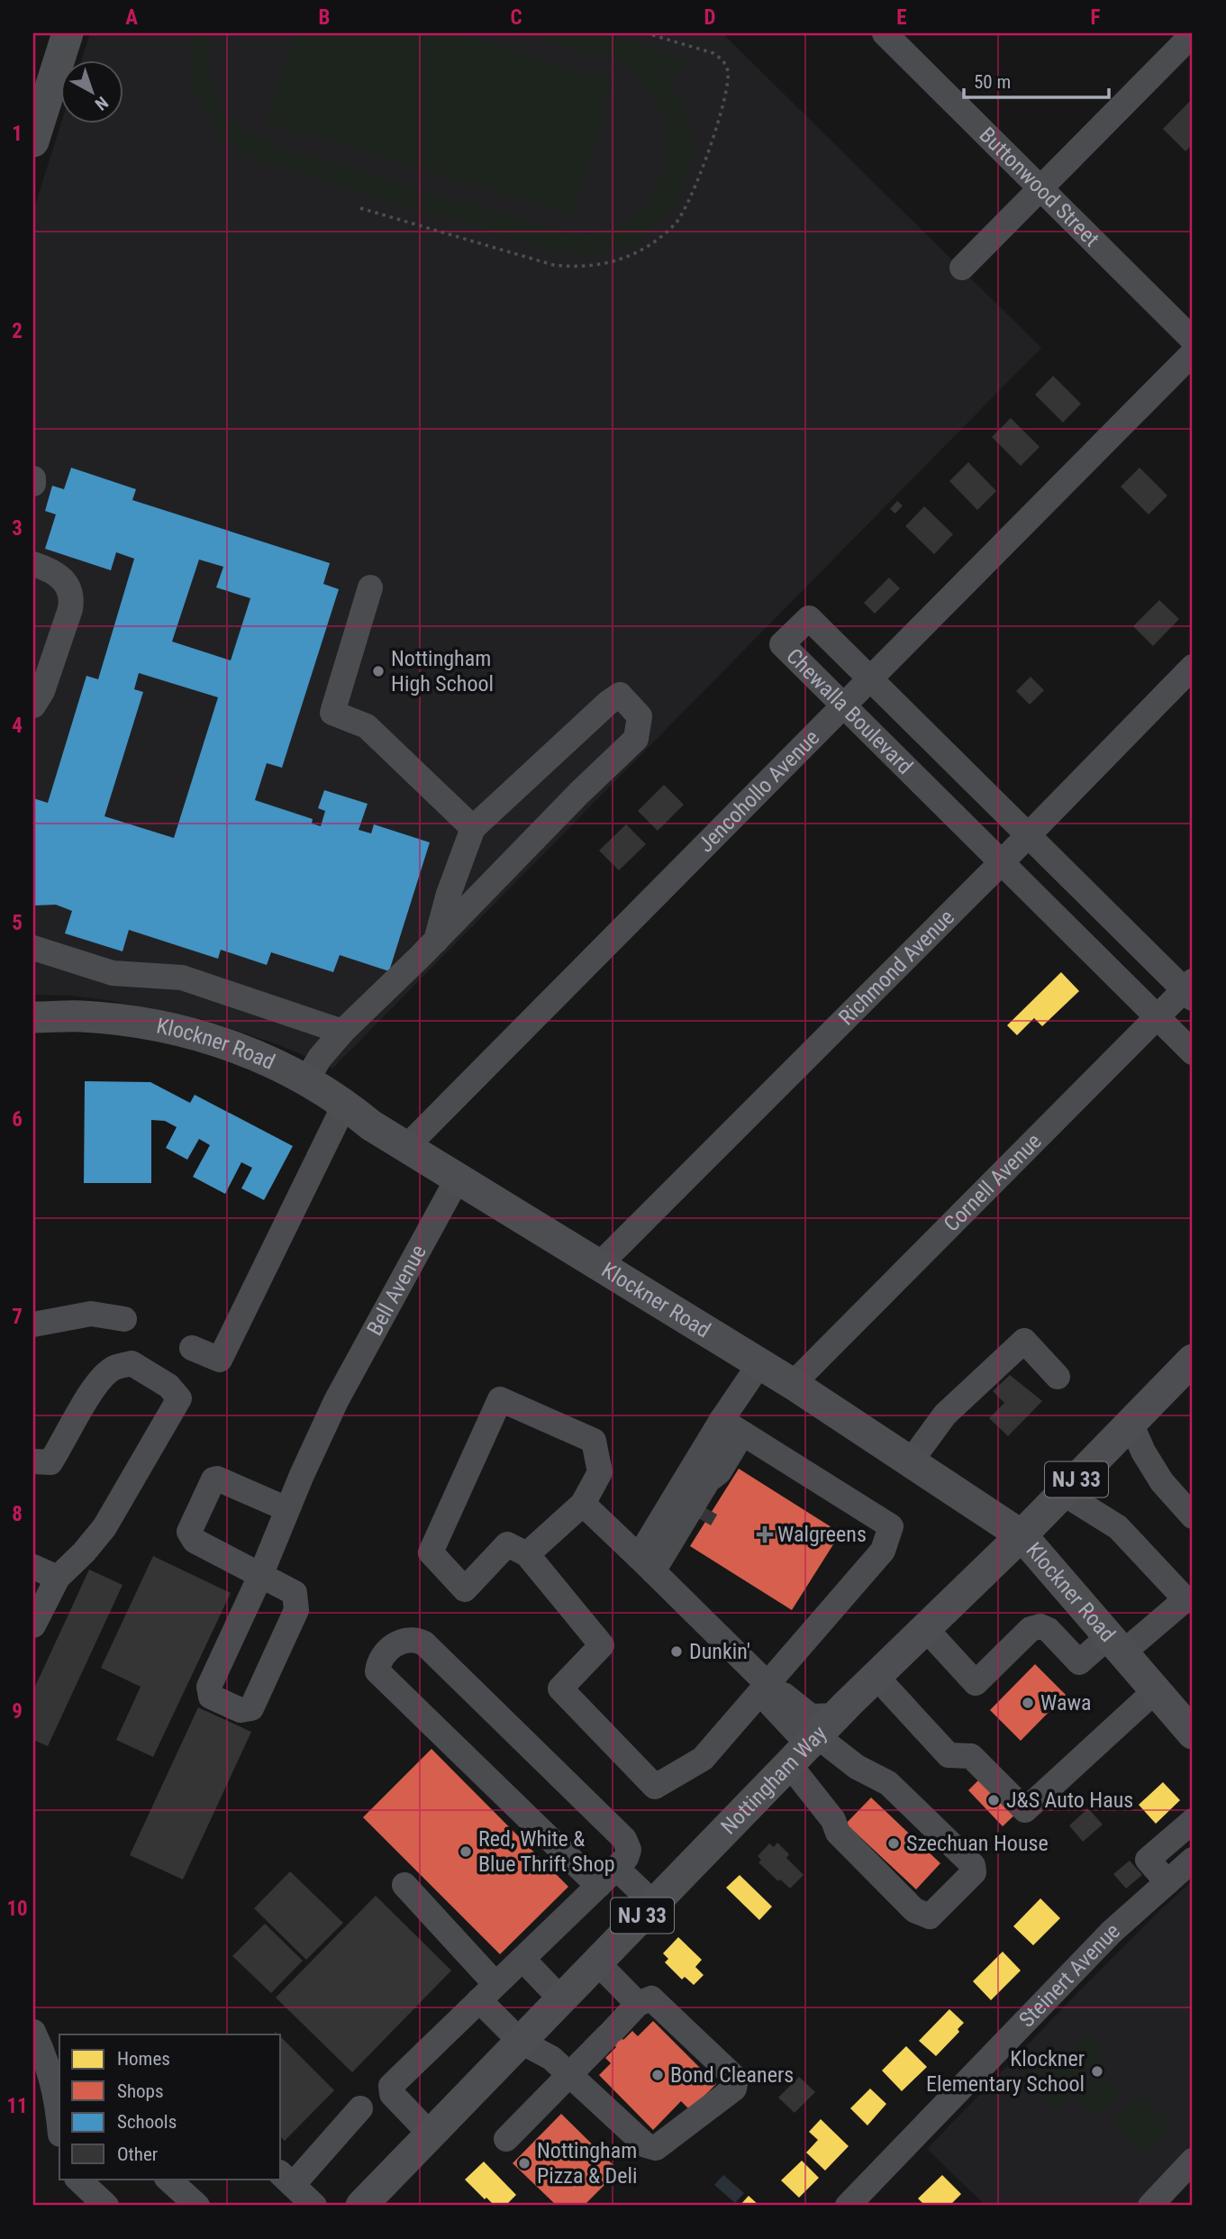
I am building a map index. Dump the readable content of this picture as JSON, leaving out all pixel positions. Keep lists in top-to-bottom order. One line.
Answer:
{"streets":{"main road":["Klockner Road","NJ 33","Nottingham Way"],"street":["Buttonwood Street","Chewalla Boulevard","Jencohollo Avenue","Richmond Avenue","Cornell Avenue","Bell Avenue","Steinert Avenue"]},"crossings":[["Chewalla Boulevard","Jencohollo Avenue"],["Chewalla Boulevard","Richmond Avenue"],["Chewalla Boulevard","Cornell Avenue"],["Jencohollo Avenue","Klockner Road"],["Richmond Avenue","Klockner Road"],["Klockner Road","Cornell Avenue"],["Klockner Road","Bell Avenue"],["Klockner Road","Nottingham Way"]],"places":{"other":["Nottingham High School","Dunkin'","Wawa","J&S Auto Haus","Szechuan House","Red, White & Blue Thrift Shop","Klockner Elementary School","Bond Cleaners","Nottingham Pizza & Deli"],"health":["Walgreens"]},"legend":["Homes","Shops","Schools","Other"],"scale_bar":"50 m","north":"bottom right","grid":{"columns":["A","B","C","D","E","F"],"rows":["1","2","3","4","5","6","7","8","9","10","11"]}}
